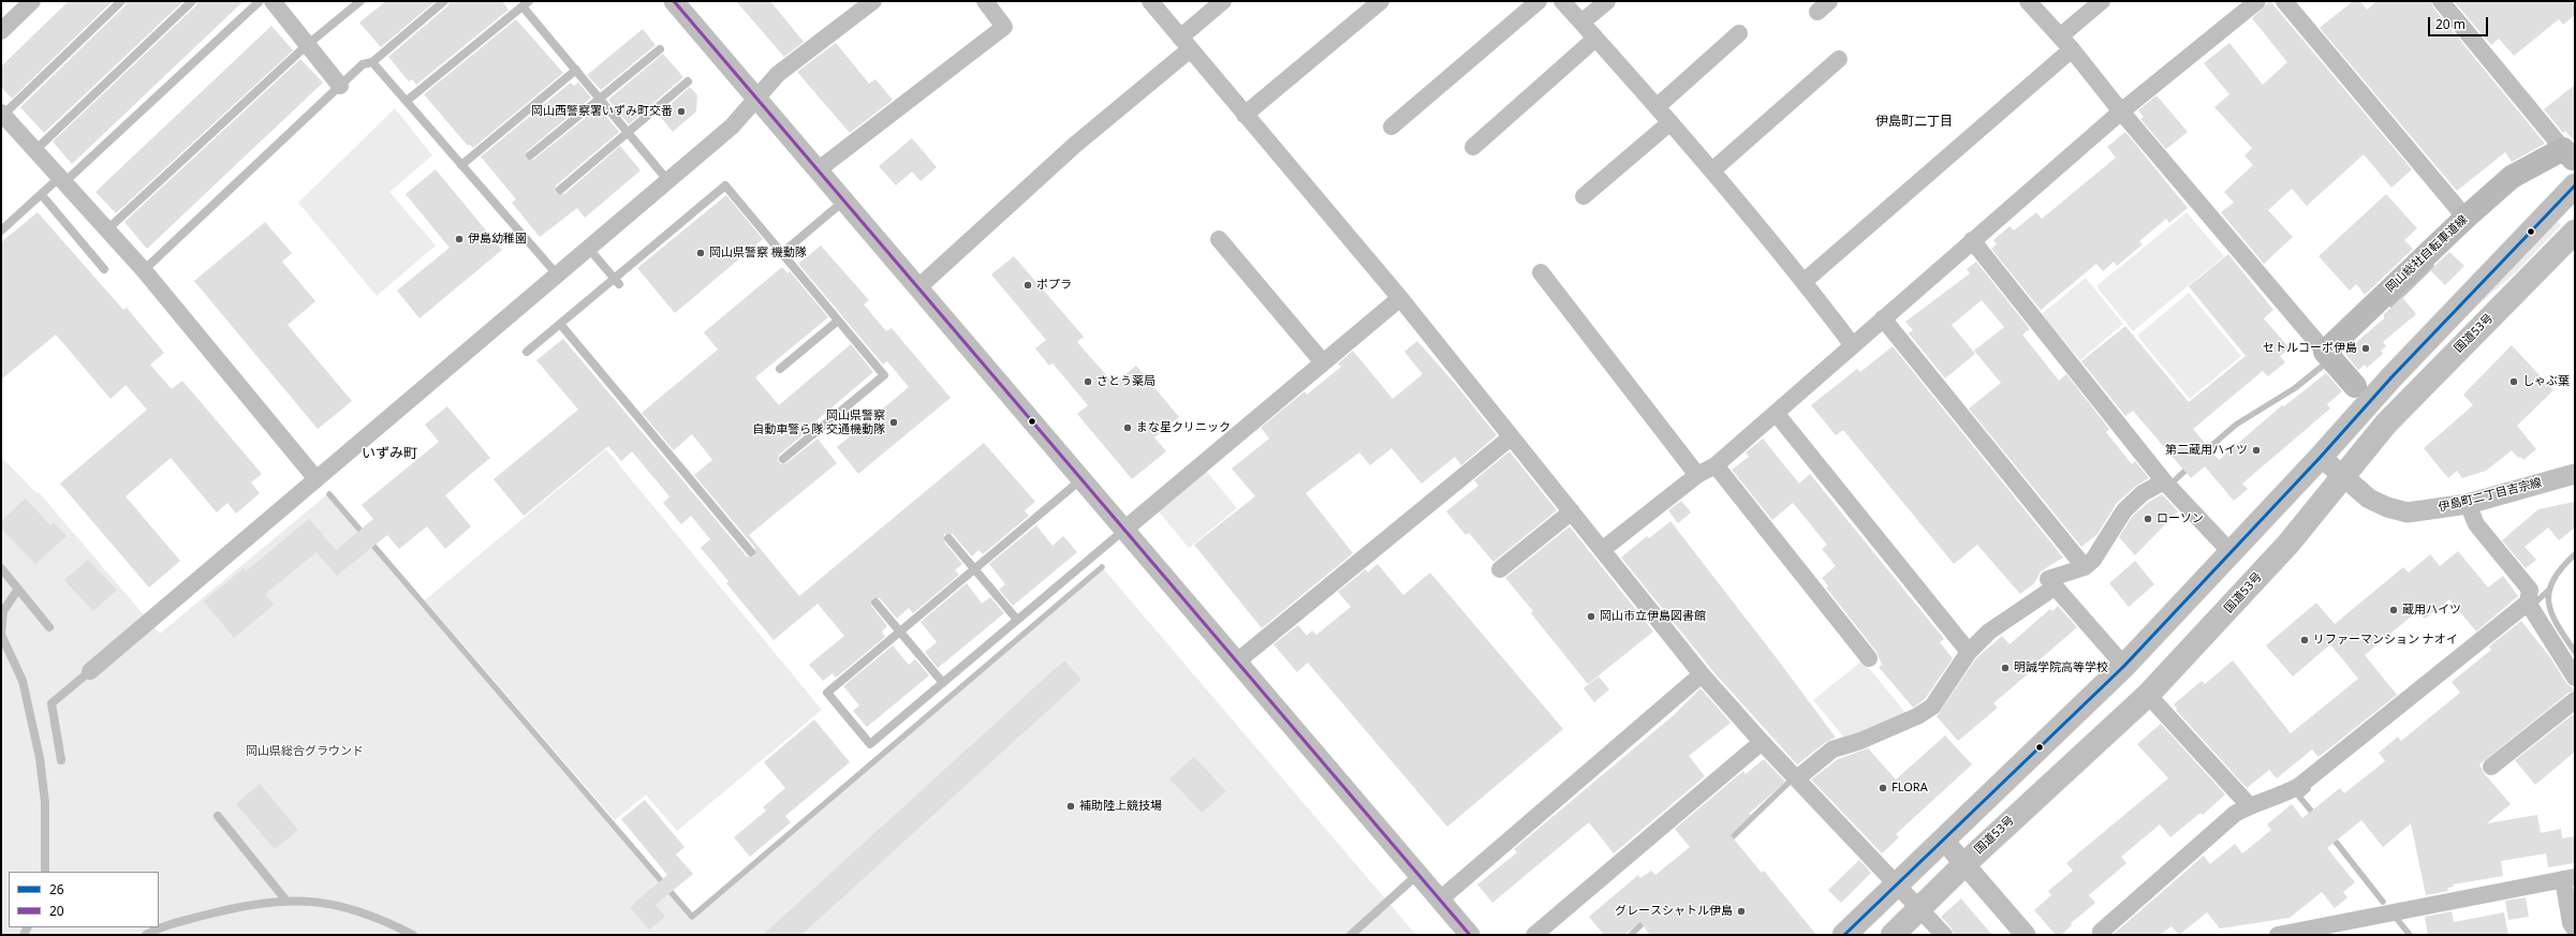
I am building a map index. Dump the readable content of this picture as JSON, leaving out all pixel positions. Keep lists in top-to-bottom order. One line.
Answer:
{"streets":{"highway":["国道53号"],"main road":["岡山総社自転車道線"],"street":["伊島町二丁目吉宗線"]},"crossings":[["国道53号","伊島町二丁目吉宗線"]],"districts":["伊島町二丁目","いずみ町"],"parks":["岡山県総合グラウンド"],"places":["岡山西警察署いずみ町交番","伊島幼稚園","岡山県警察 機動隊","ポプラ","セトルコーポ伊島","さとう薬局","しゃぶ葉","岡山県警察 自動車警ら隊 交通機動隊","まな星クリニック","第二蔵用ハイツ","ローソン","蔵用ハイツ","岡山市立伊島図書館","リファーマンション ナオイ","明誠学院高等学校","FLORA","補助陸上競技場","グレースシャトル伊島"],"lines":["transit line 20","transit line 26"],"legend":["26","20"],"scale_bar":"20 m"}
